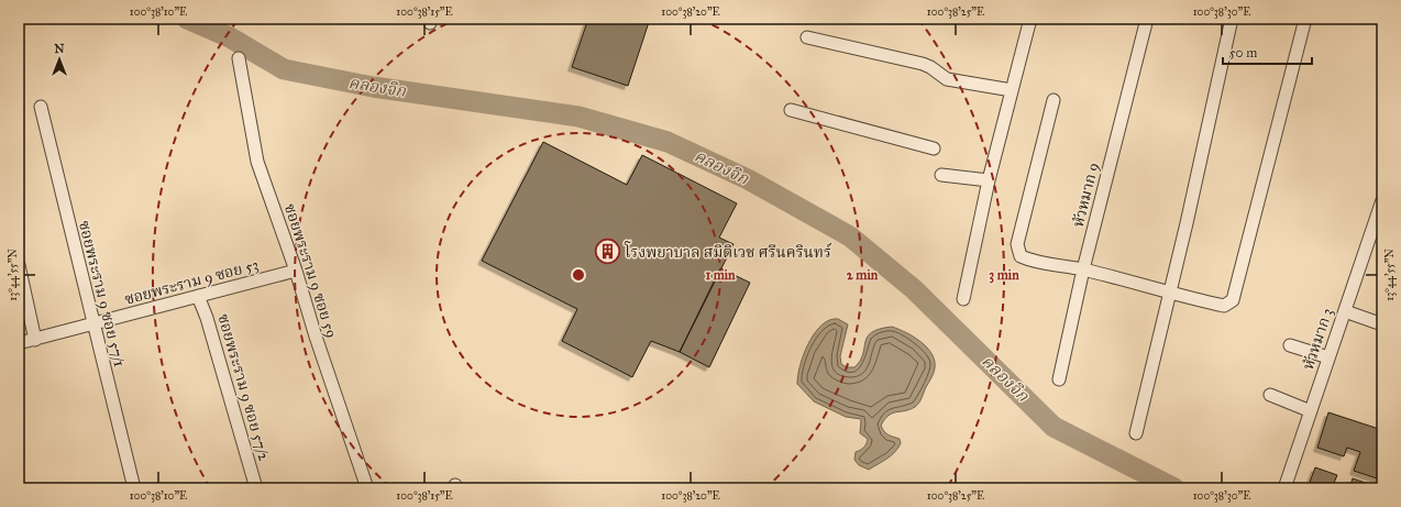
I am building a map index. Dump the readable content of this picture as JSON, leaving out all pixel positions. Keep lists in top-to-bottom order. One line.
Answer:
{"streets":{"street":["หัวหมาก 9","ซอยพระราม 9 ซอย 59","ซอยพระราม 9 ซอย 53","ซอยพระราม 9 ซอย 57/1","หัวหมาก 3","ซอยพระราม 9 ซอย 57/2"]},"crossings":[["ซอยพระราม 9 ซอย 59","ซอยพระราม 9 ซอย 53"],["ซอยพระราม 9 ซอย 53","ซอยพระราม 9 ซอย 57/1"],["ซอยพระราม 9 ซอย 53","ซอยพระราม 9 ซอย 57/2"]],"water":["คลองจิก"],"places":{"building":["โรงพยาบาล สมิติเวช ศรีนครินทร์"]},"scale_bar":"50 m","north":"top","coordinates":["100°38'10\"E","100°38'15\"E","100°38'20\"E","100°38'25\"E","100°38'30\"E","13°44'55\"N"],"rings":["1 min","2 min","3 min"]}
